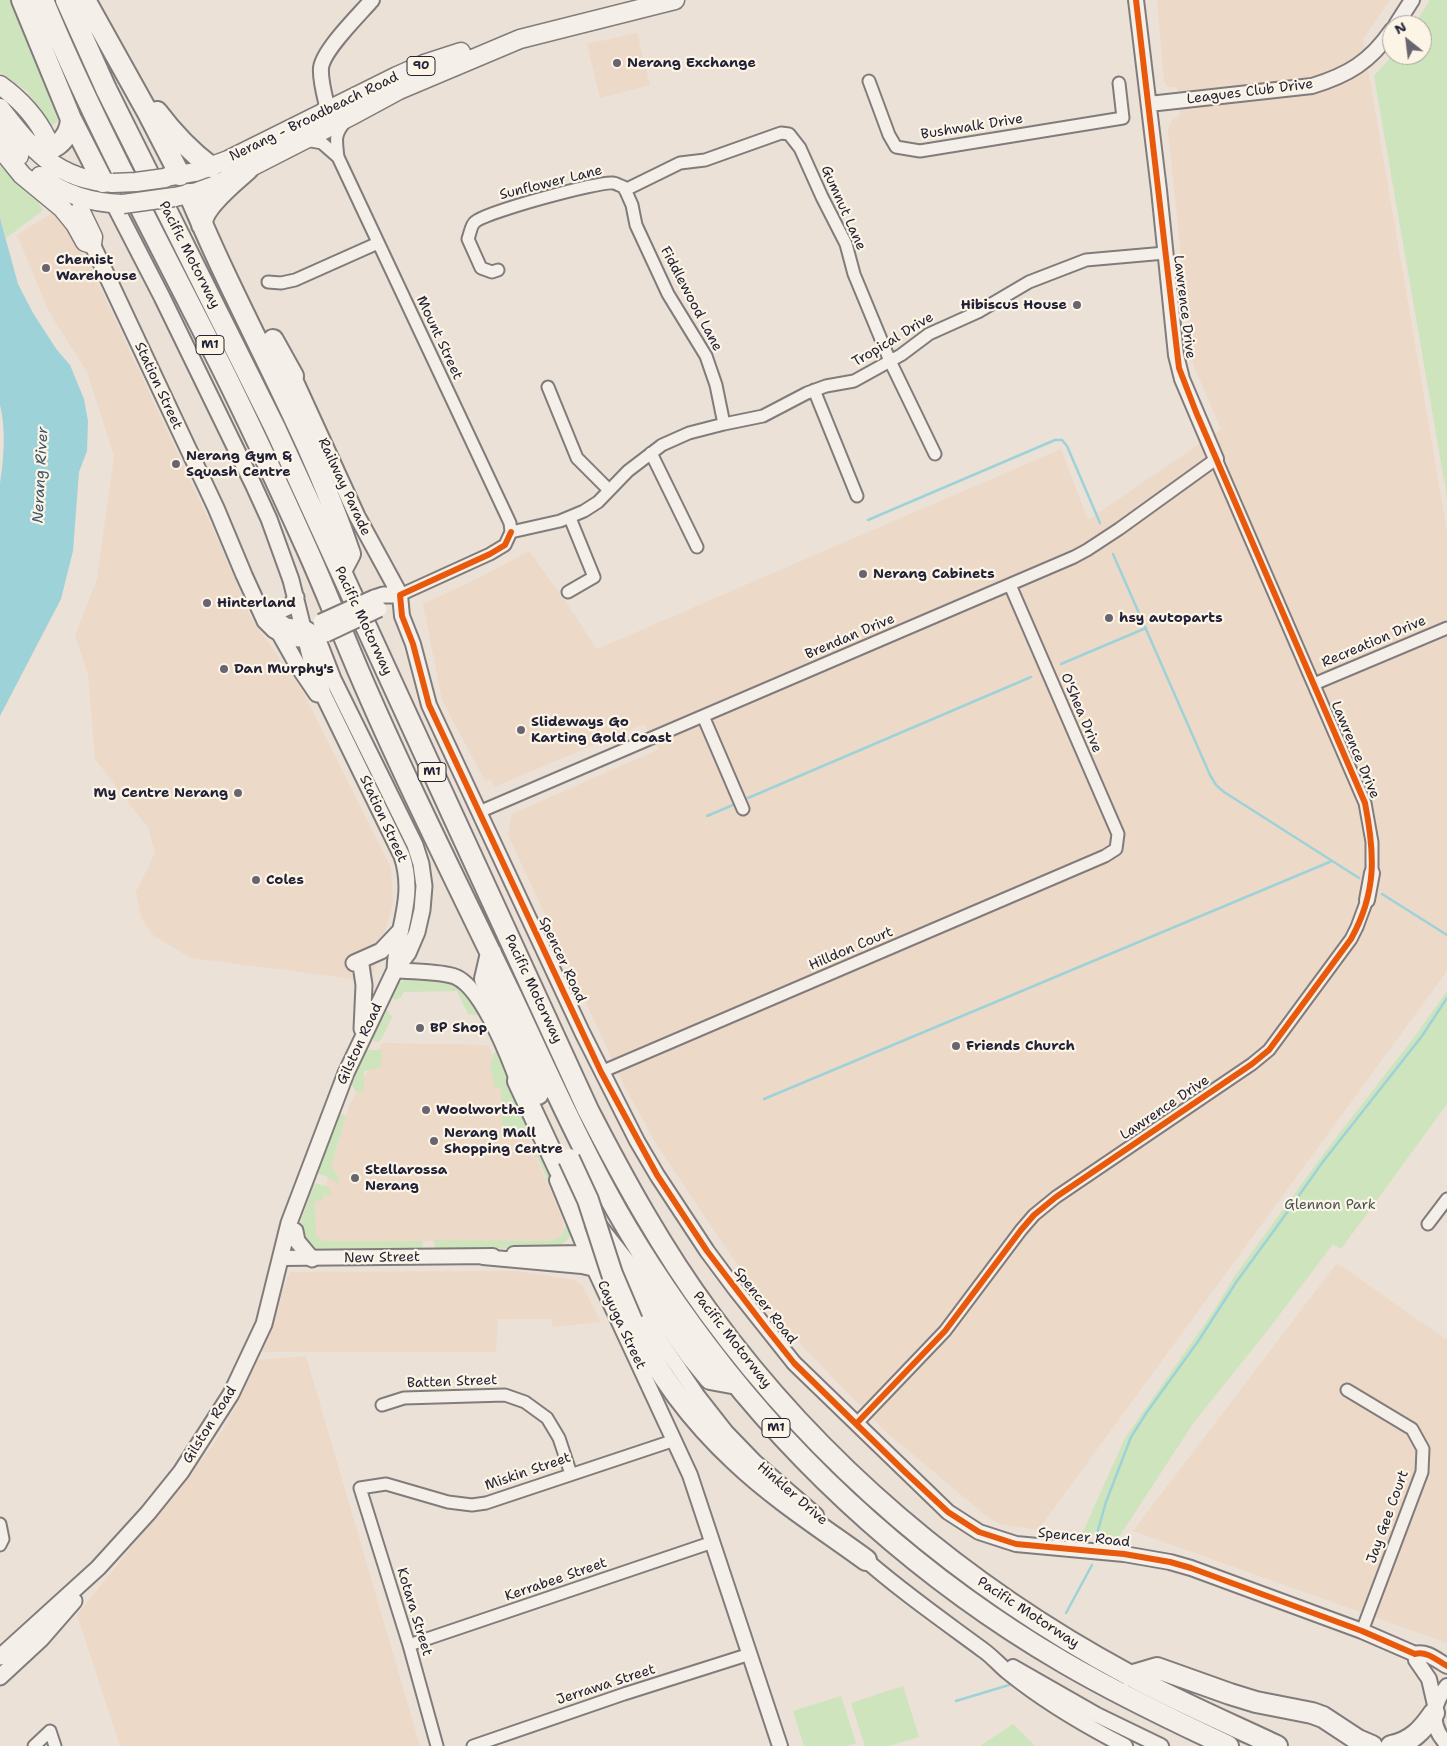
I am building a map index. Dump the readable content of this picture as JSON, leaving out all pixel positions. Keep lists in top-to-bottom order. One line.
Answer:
{"streets":{"highway":["Pacific Motorway","M1"],"main road":["90","Nerang - Broadbeach Road","Station Street","Railway Parade","Gilston Road"],"street":["Leagues Club Drive","Bushwalk Drive","Sunflower Lane","Gumnut Lane","Fiddlewood Lane","Lawrence Drive","Mount Street","Tropical Drive","Brendan Drive","Recreation Drive","O'Shea Drive","Hilldon Court","Spencer Road","New Street","Cayuga Street","Batten Street","Miskin Street","Hinkler Drive","Jay Gee Court","Kerrabee Street","Kotara Street","Jerrawa Street"]},"crossings":[["90","Nerang - Broadbeach Road"],["Leagues Club Drive","Lawrence Drive"],["Nerang - Broadbeach Road","Mount Street"],["Sunflower Lane","Gumnut Lane"],["Sunflower Lane","Fiddlewood Lane"],["Gumnut Lane","Fiddlewood Lane"],["Gumnut Lane","Tropical Drive"],["Fiddlewood Lane","Tropical Drive"],["Lawrence Drive","Tropical Drive"],["Lawrence Drive","Brendan Drive"],["Lawrence Drive","Recreation Drive"],["Lawrence Drive","Spencer Road"],["Mount Street","Tropical Drive"],["Station Street","Gilston Road"],["Station Street","Cayuga Street"],["Railway Parade","Spencer Road"],["Brendan Drive","O'Shea Drive"],["Brendan Drive","Spencer Road"],["O'Shea Drive","Hilldon Court"],["Hilldon Court","Spencer Road"],["Spencer Road","Jay Gee Court"],["Gilston Road","New Street"],["Gilston Road","Cayuga Street"],["New Street","Cayuga Street"],["New Street","Hinkler Drive"],["Cayuga Street","Miskin Street"],["Cayuga Street","Hinkler Drive"],["Cayuga Street","Kerrabee Street"],["Cayuga Street","Jerrawa Street"],["Batten Street","Miskin Street"],["Miskin Street","Kotara Street"],["Kerrabee Street","Kotara Street"]],"water":["Nerang River"],"parks":["Glennon Park"],"places":["Nerang Exchange","Chemist Warehouse","Hibiscus House","Nerang Gym & Squash Centre","Nerang Cabinets","Hinterland","hsy autoparts","Dan Murphy's","Slideways Go Karting Gold Coast","My Centre Nerang","Coles","BP Shop","Friends Church","Woolworths","Nerang Mall Shopping Centre","Stellarossa Nerang"],"north":"top left"}
